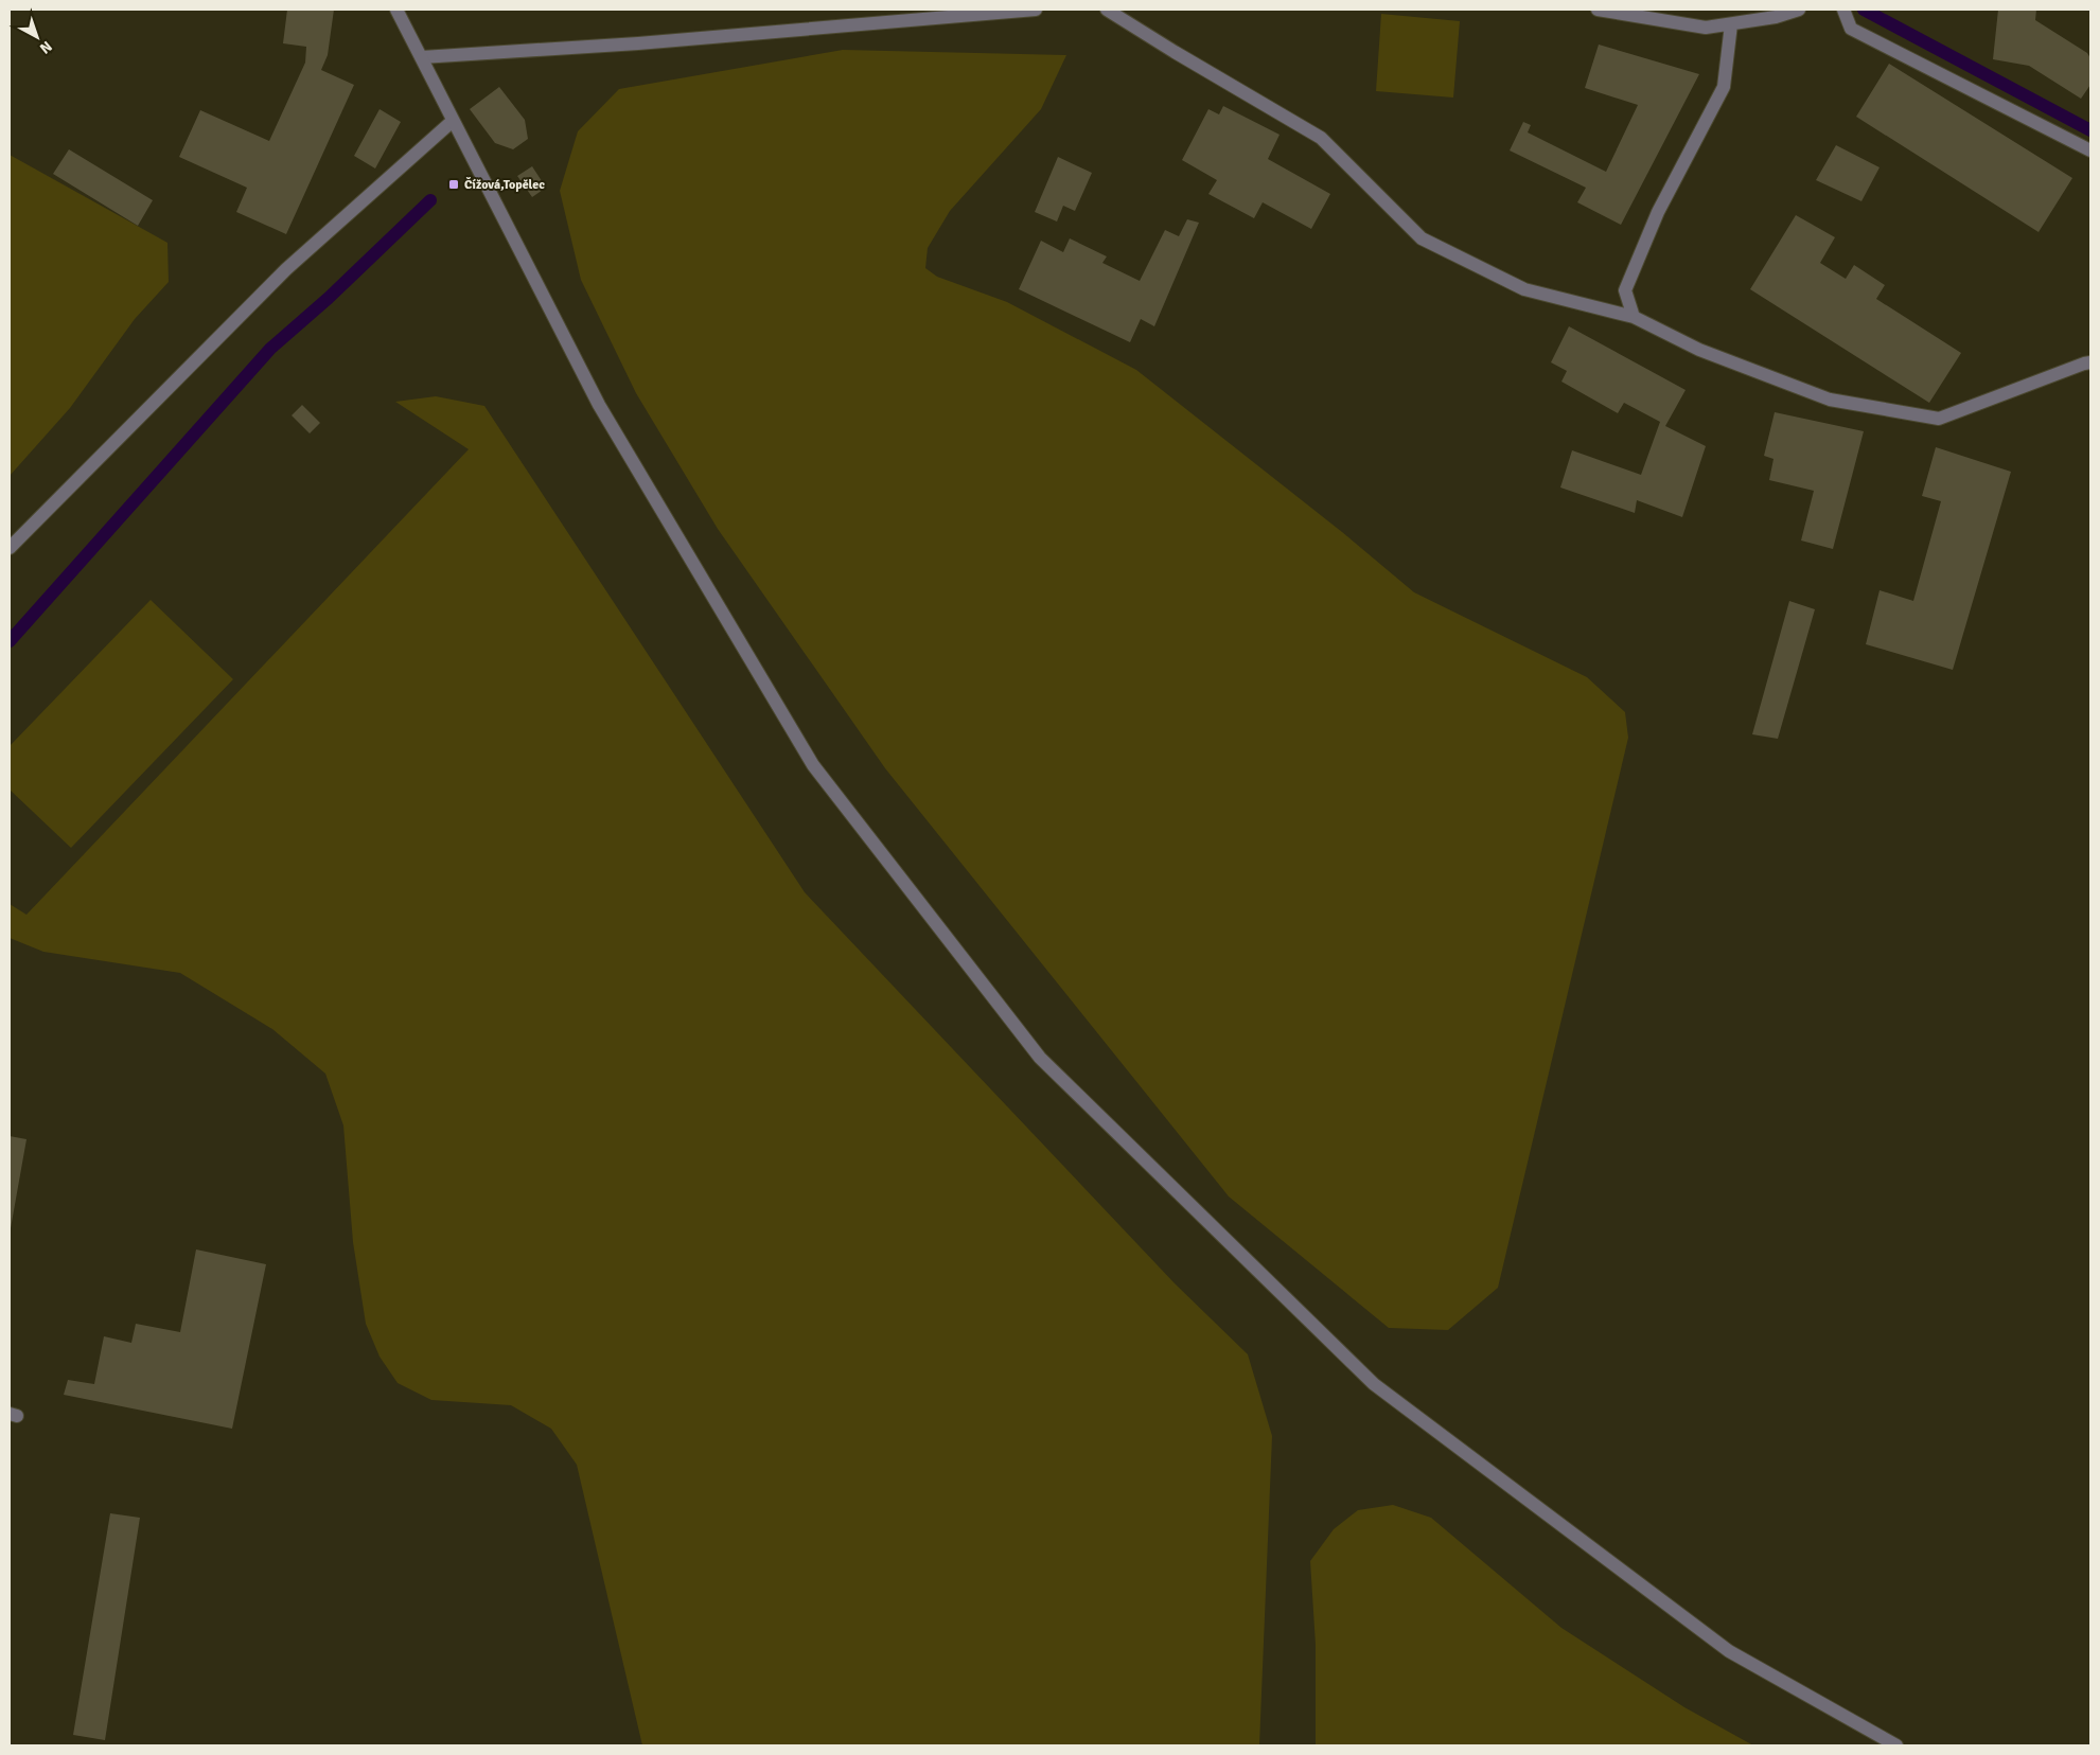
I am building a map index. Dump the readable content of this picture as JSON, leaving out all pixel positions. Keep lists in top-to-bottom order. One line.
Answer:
{"places":{"transit":["Čížová,Topělec"]},"north":"bottom right"}
